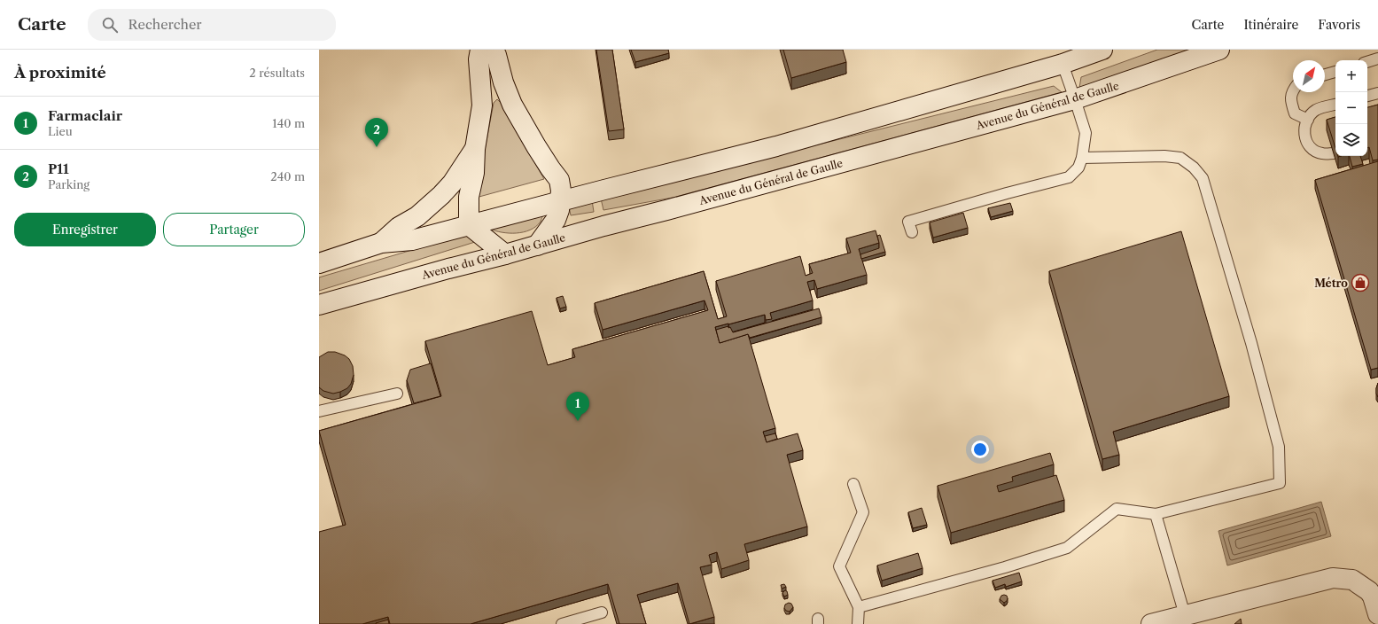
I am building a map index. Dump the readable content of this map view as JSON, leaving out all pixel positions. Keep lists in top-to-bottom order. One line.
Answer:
{"streets":{"main road":["Avenue du Général de Gaulle"]},"places":{"shop":["Métro"]},"north":"top right","page":{"header":"Carte","search":"Rechercher","nav":["Carte","Itinéraire","Favoris"],"heading":["À proximité","2 résultats"],"map_buttons":["+","−"],"list":[{"mark":"1","name":"Farmaclair","note":"Lieu","value":"140 m"},{"mark":"2","name":"P11","note":"Parking","value":"240 m"}],"pins":["2","1"],"buttons":["Enregistrer","Partager"]}}
